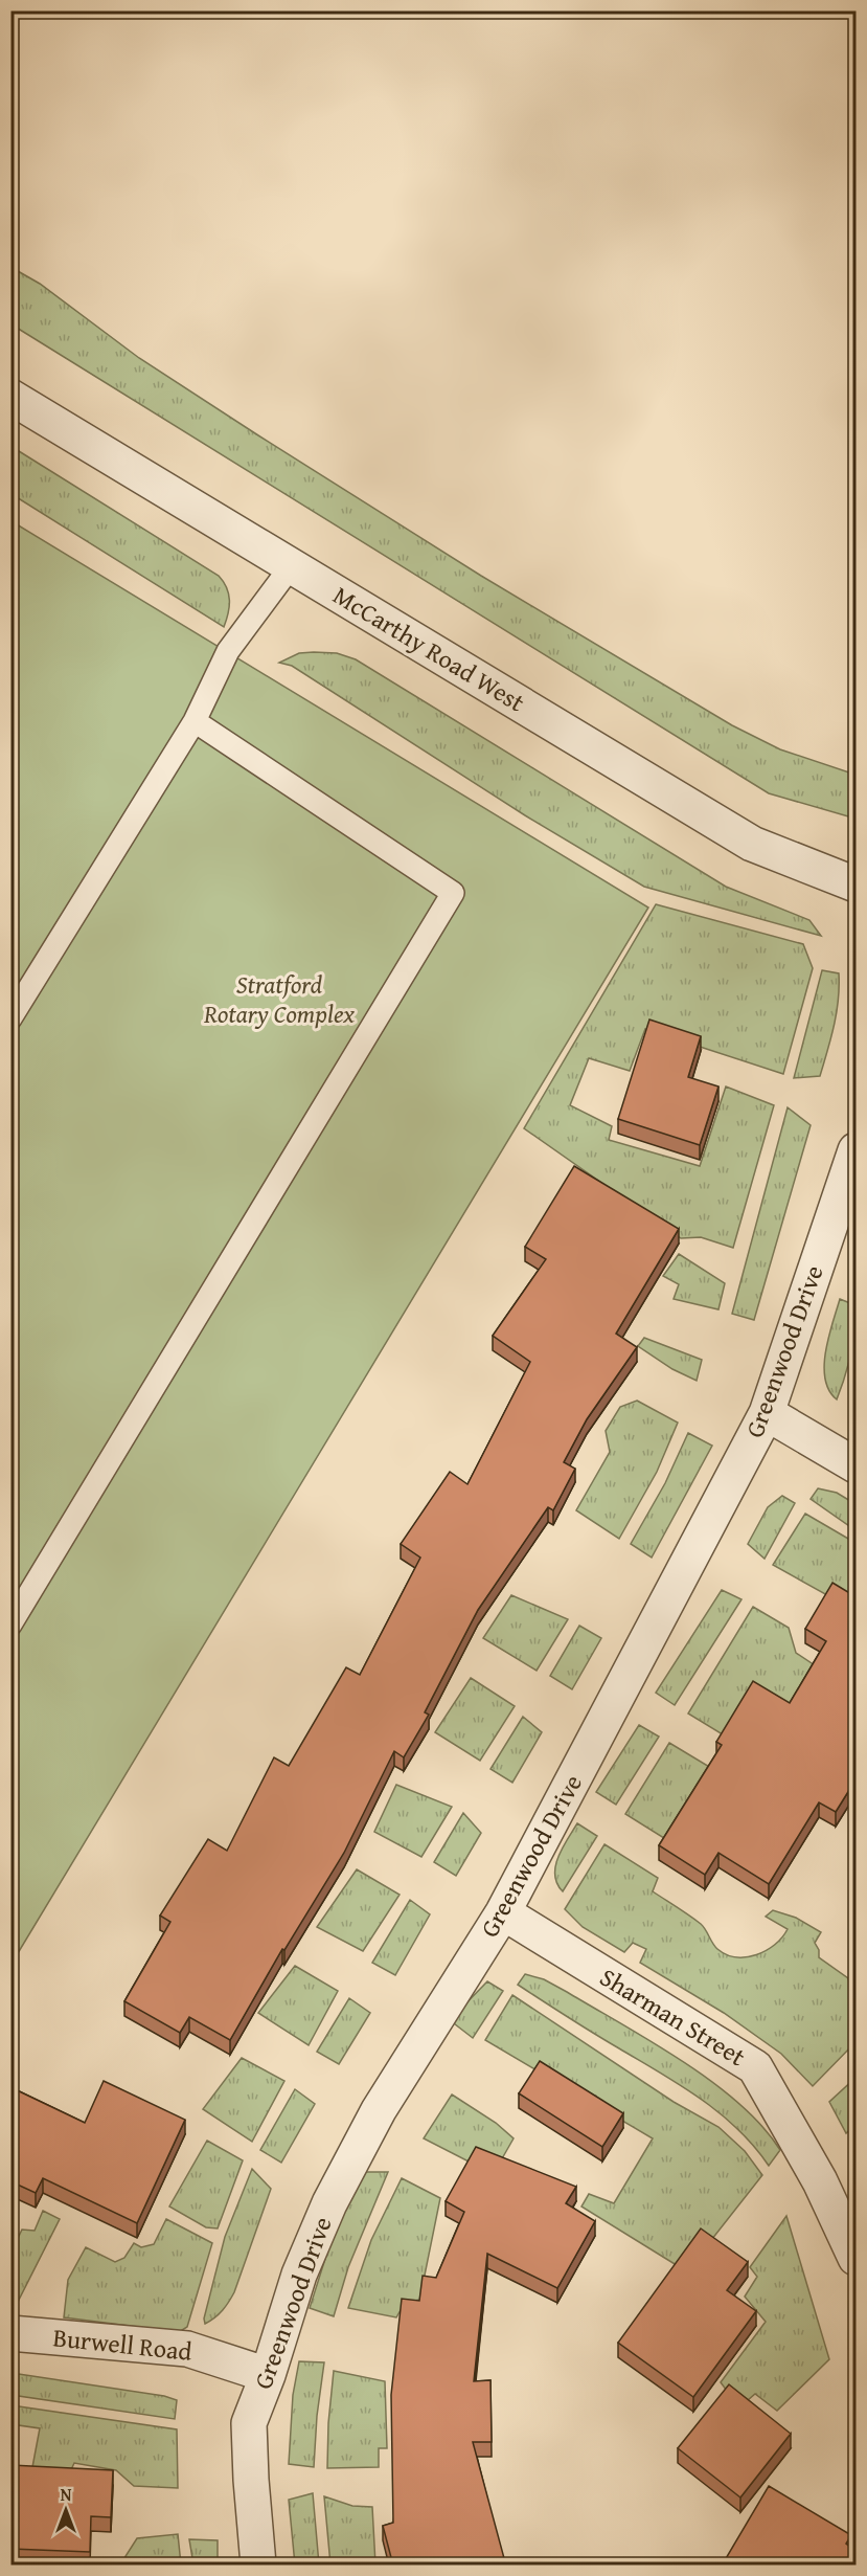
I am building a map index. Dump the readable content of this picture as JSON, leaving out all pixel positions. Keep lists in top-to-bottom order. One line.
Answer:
{"streets":{"street":["McCarthy Road West","Greenwood Drive","Sharman Street","Burwell Road"]},"crossings":[["Greenwood Drive","Sharman Street"],["Greenwood Drive","Burwell Road"]],"parks":["Stratford Rotary Complex"],"north":"top"}
